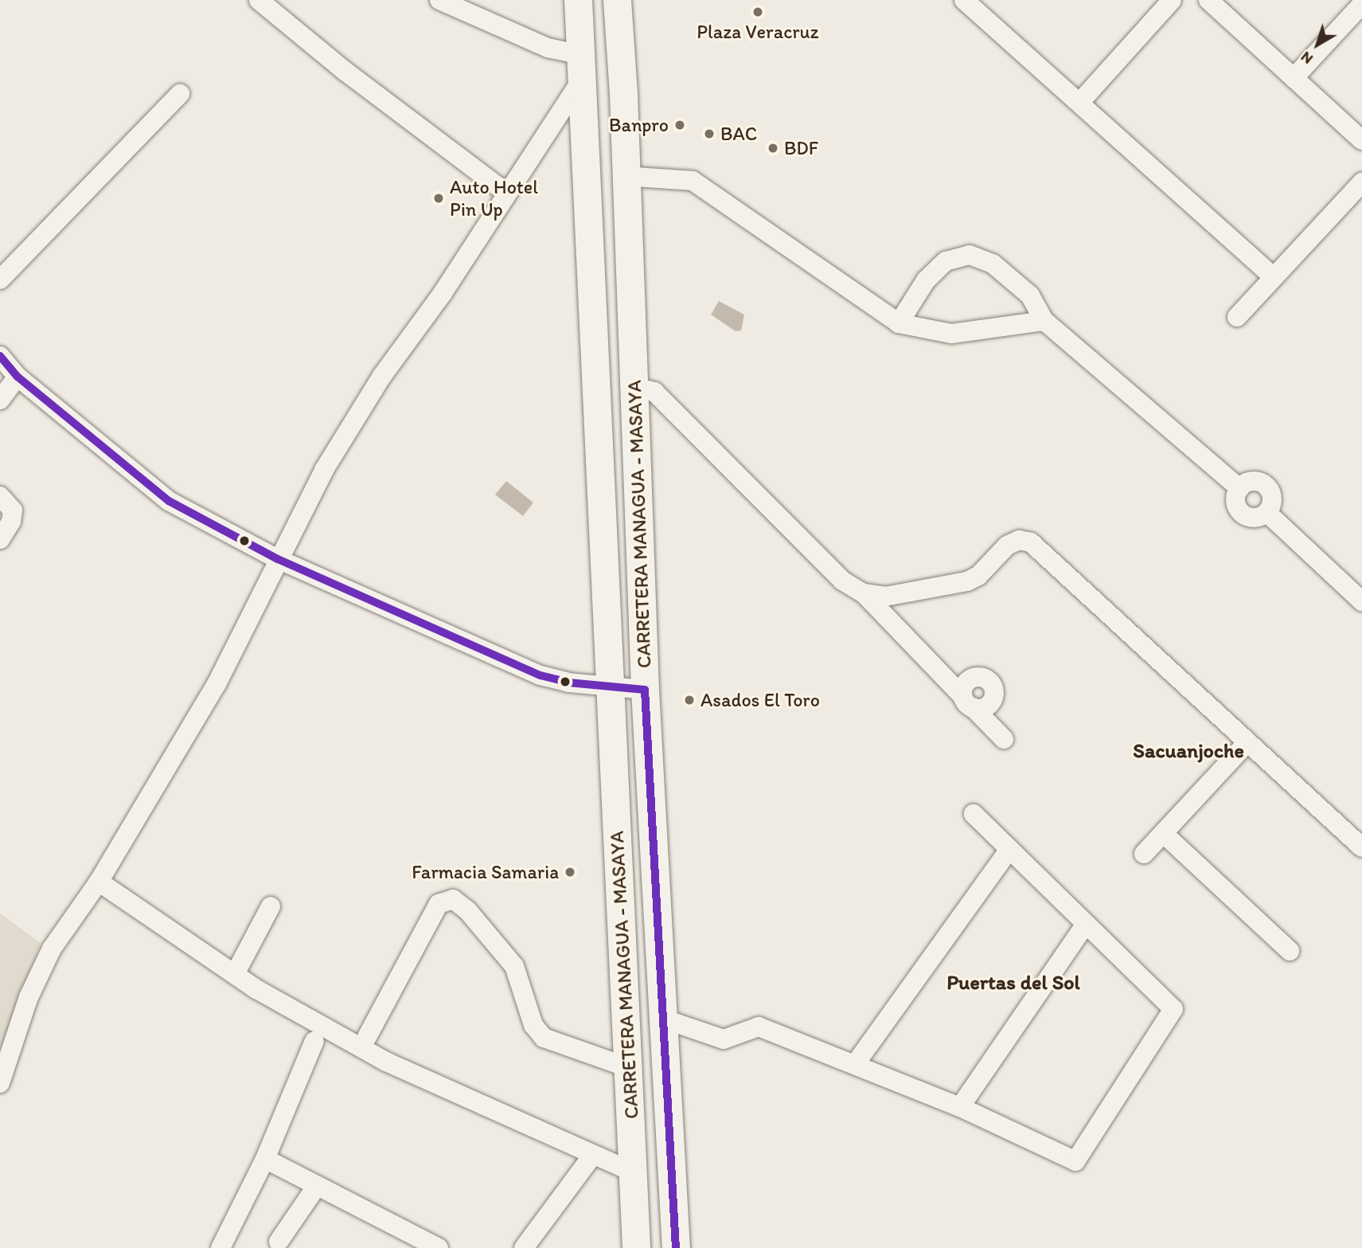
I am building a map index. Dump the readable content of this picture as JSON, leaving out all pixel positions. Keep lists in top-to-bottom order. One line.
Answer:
{"streets":{"highway":["CARRETERA MANAGUA - MASAYA"]},"districts":["Sacuanjoche","Puertas del Sol"],"places":["Plaza Veracruz","Banpro","BAC","BDF","Auto Hotel Pin Up","Asados El Toro","Farmacia Samaria"],"north":"bottom left"}
